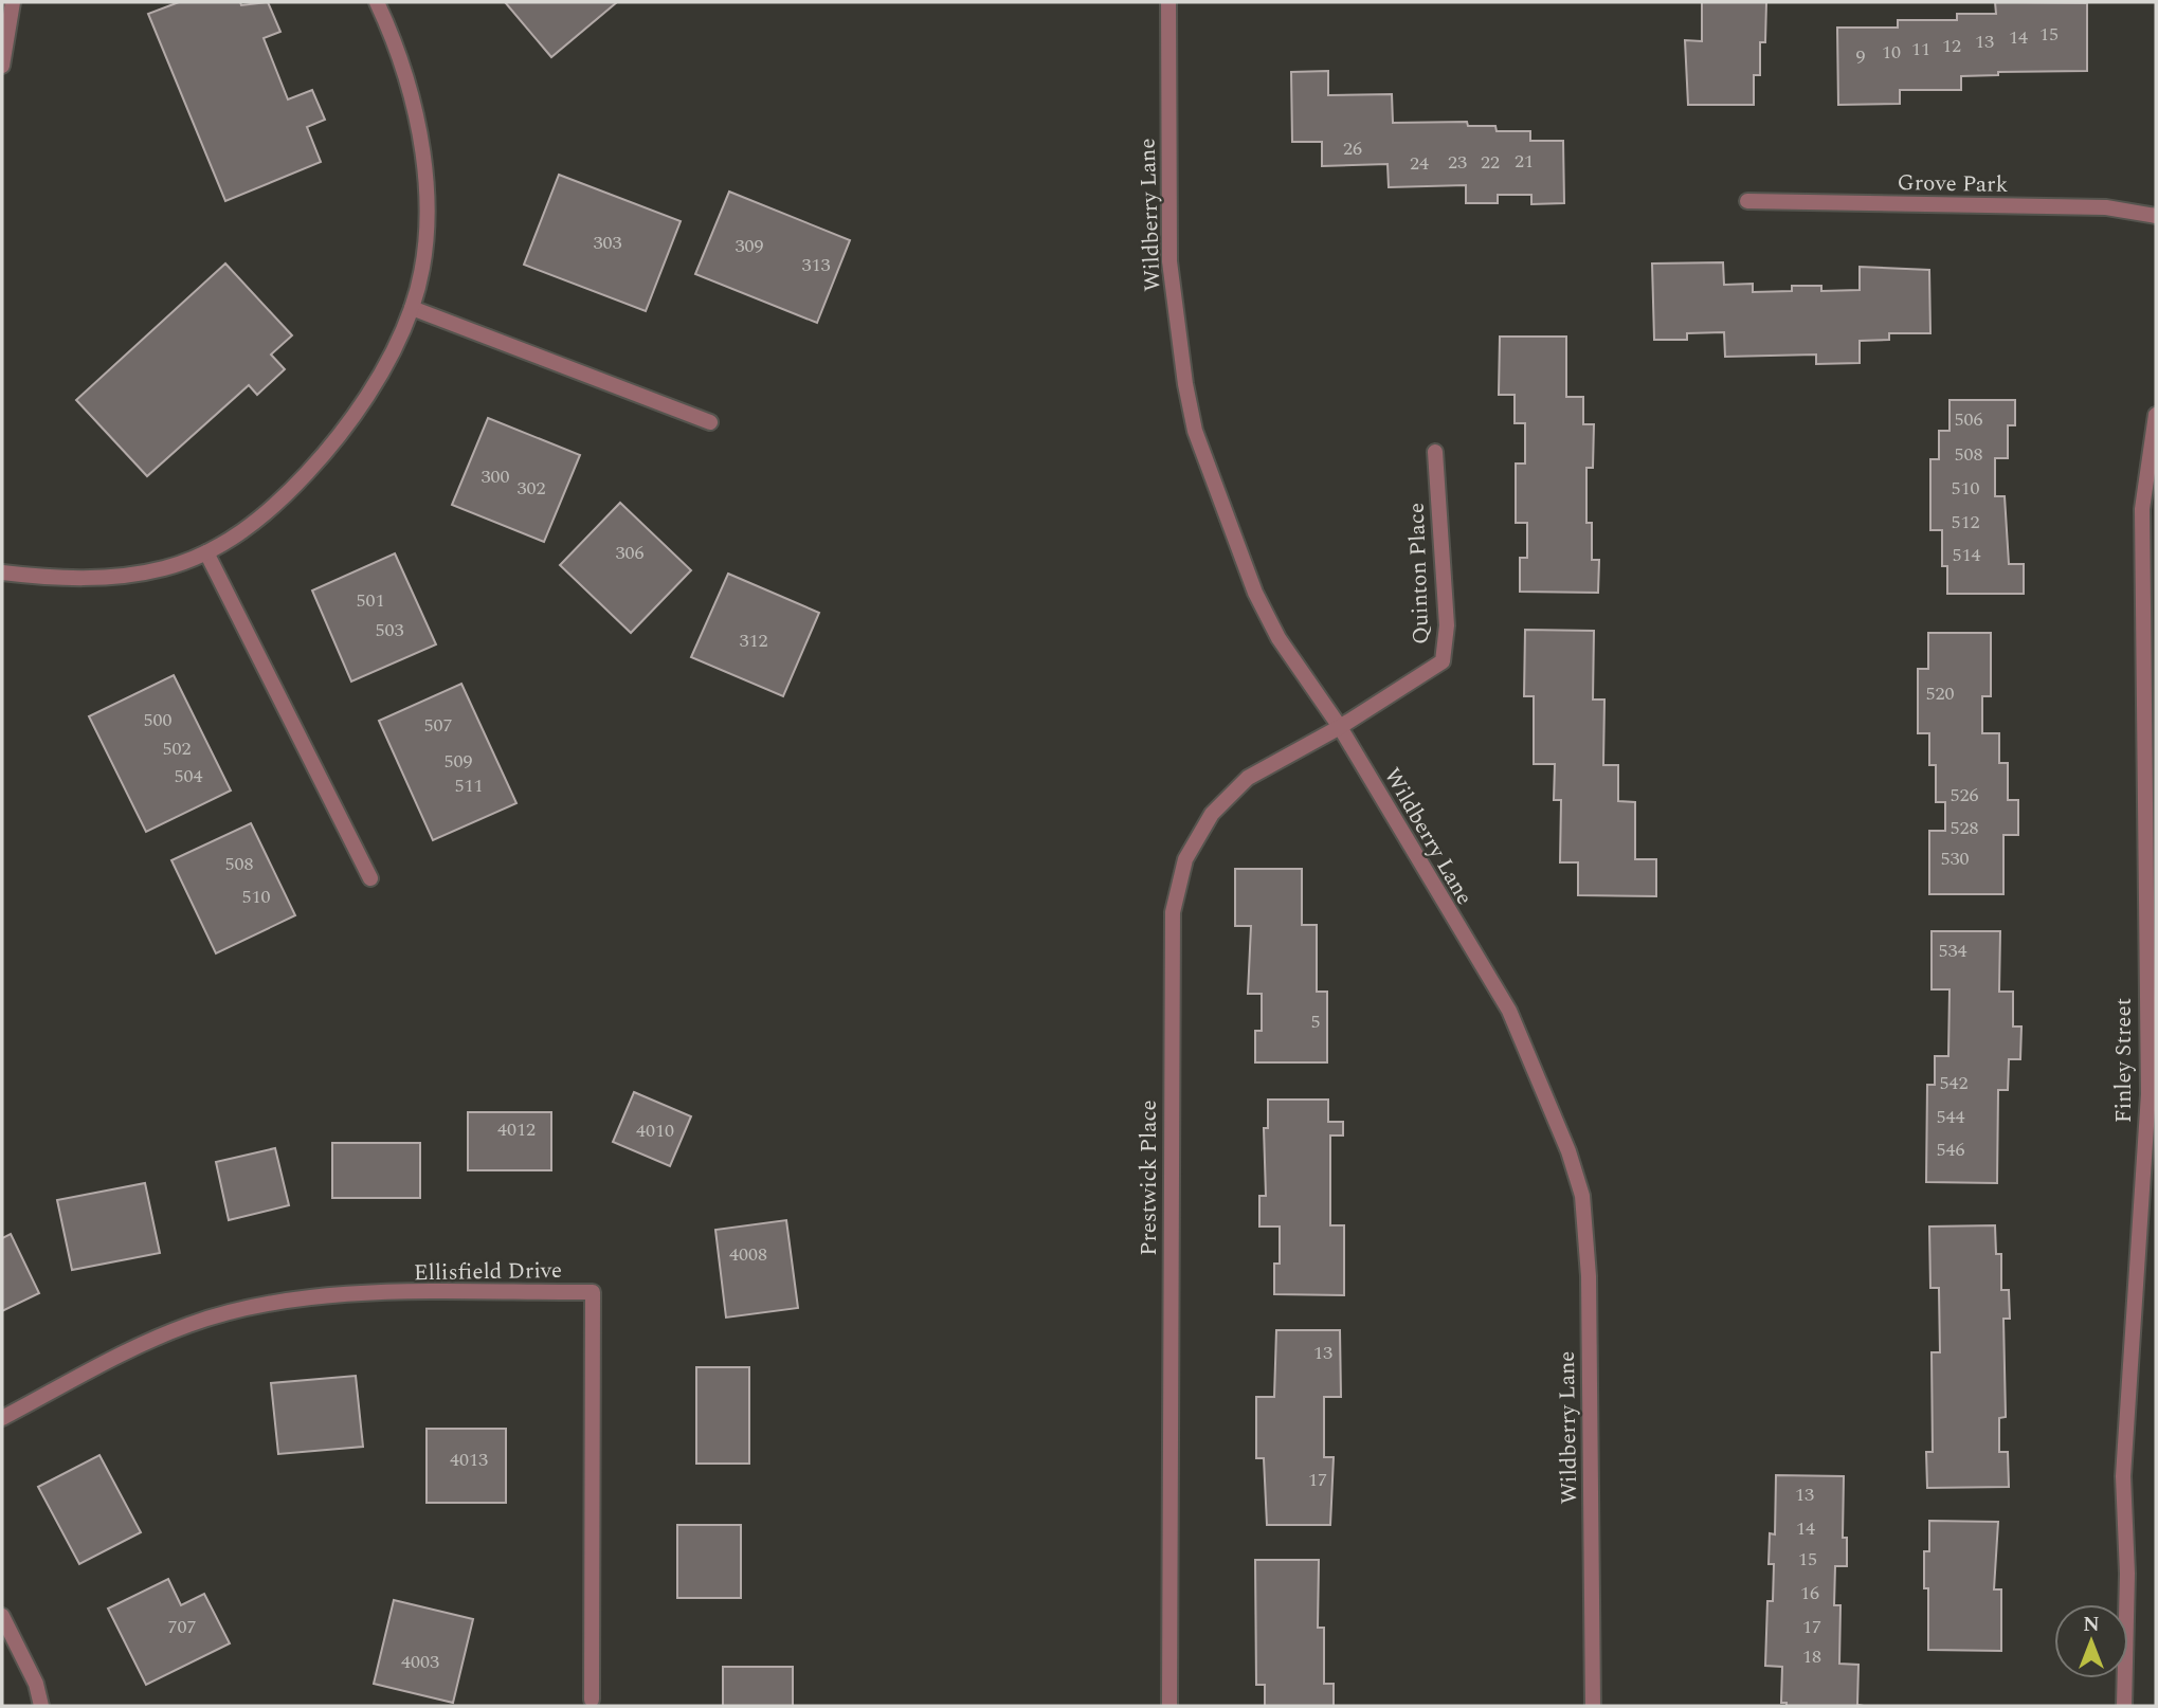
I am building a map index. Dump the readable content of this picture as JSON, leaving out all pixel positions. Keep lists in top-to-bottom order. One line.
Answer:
{"streets":{"street":["Grove Park","Wildberry Lane","Quinton Place","Finley Street","Prestwick Place","Ellisfield Drive"]},"crossings":[["Wildberry Lane","Quinton Place"],["Wildberry Lane","Prestwick Place"],["Quinton Place","Prestwick Place"]],"house_numbers":["15","14","13","12","11","10","9","26","21","23","22","24","303","309","313","506","508","300","302","510","512","306","514","501","503","312","520","500","507","502","509","504","511","526","528","530","508","510","534","5","542","544","4012","4010","546","4008","13","4013","17","13","14","15","16","707","17","18","4003"],"north":"top"}
